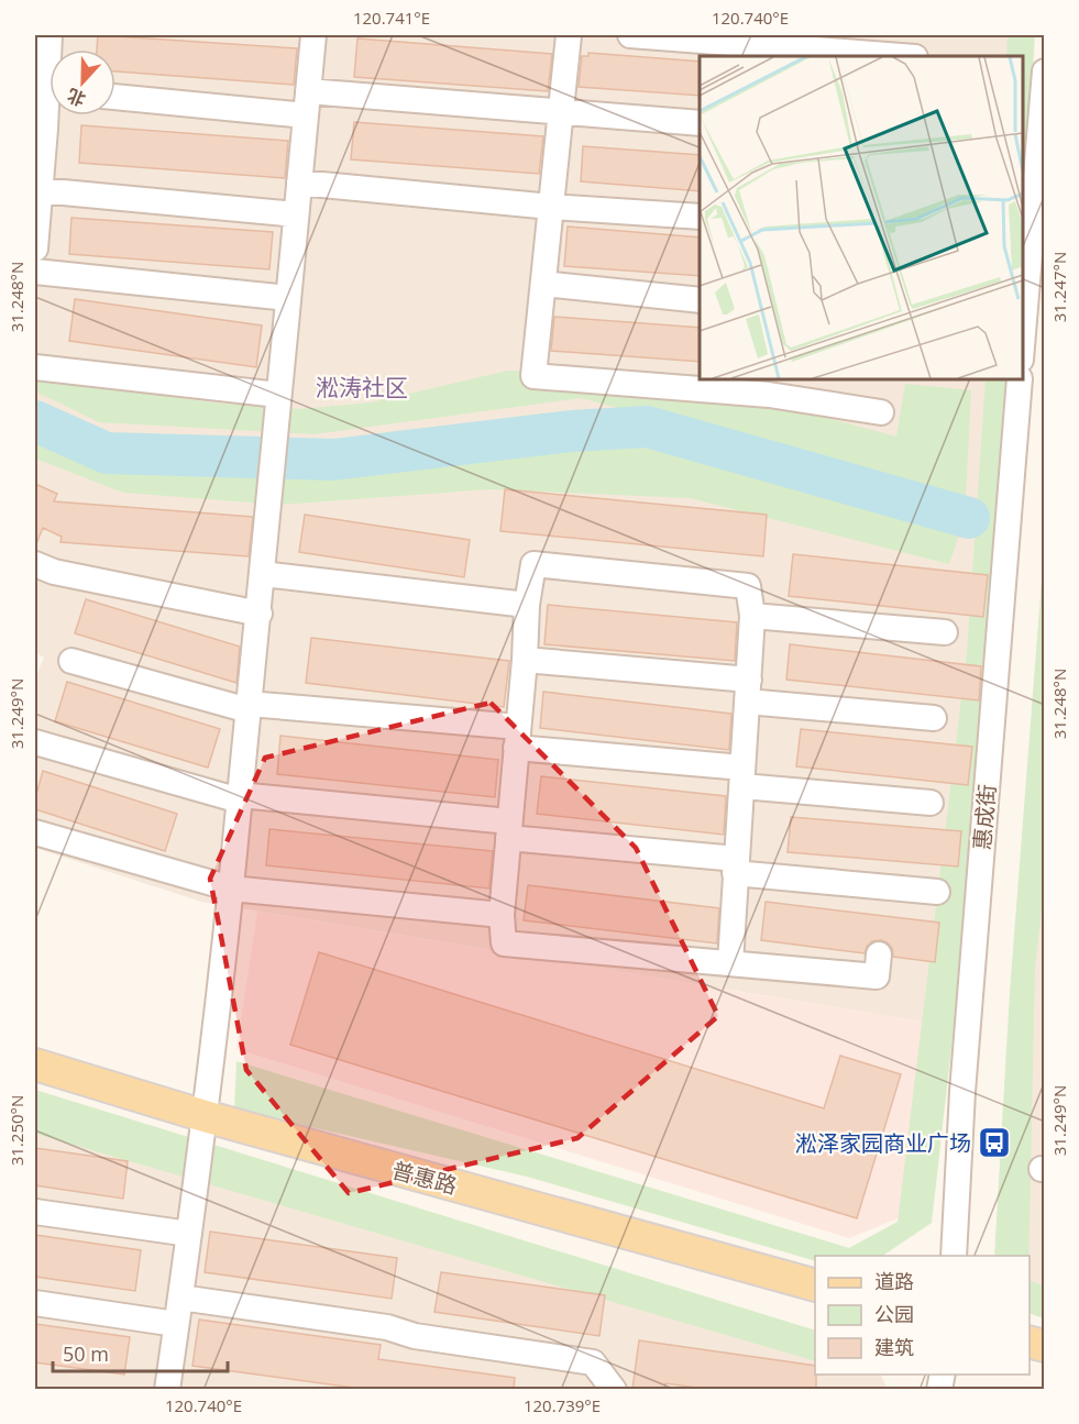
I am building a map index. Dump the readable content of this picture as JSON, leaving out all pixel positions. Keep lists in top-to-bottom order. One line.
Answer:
{"streets":{"main road":["普惠路"],"street":["惠成街"]},"districts":["淞涛社区"],"places":{"bus stop":["淞泽家园商业广场"]},"legend":["道路","公园","建筑"],"scale_bar":"50 m","north":"bottom","coordinates":["120.741°E","120.740°E","31.247°N","31.248°N","31.249°N","31.250°N","120.739°E"]}
